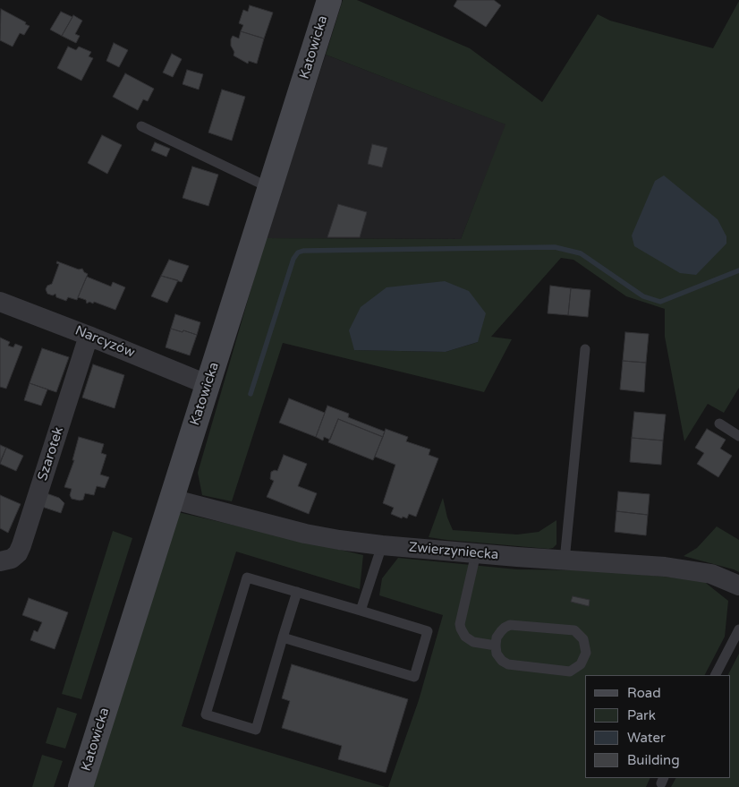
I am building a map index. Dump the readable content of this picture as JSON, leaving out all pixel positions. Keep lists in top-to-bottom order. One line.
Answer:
{"streets":{"main road":["Katowicka"],"street":["Narcyzów","Szarotek","Zwierzyniecka"]},"crossings":[["Katowicka","Narcyzów"],["Katowicka","Zwierzyniecka"],["Narcyzów","Szarotek"]],"legend":["Road","Park","Water","Building"]}
